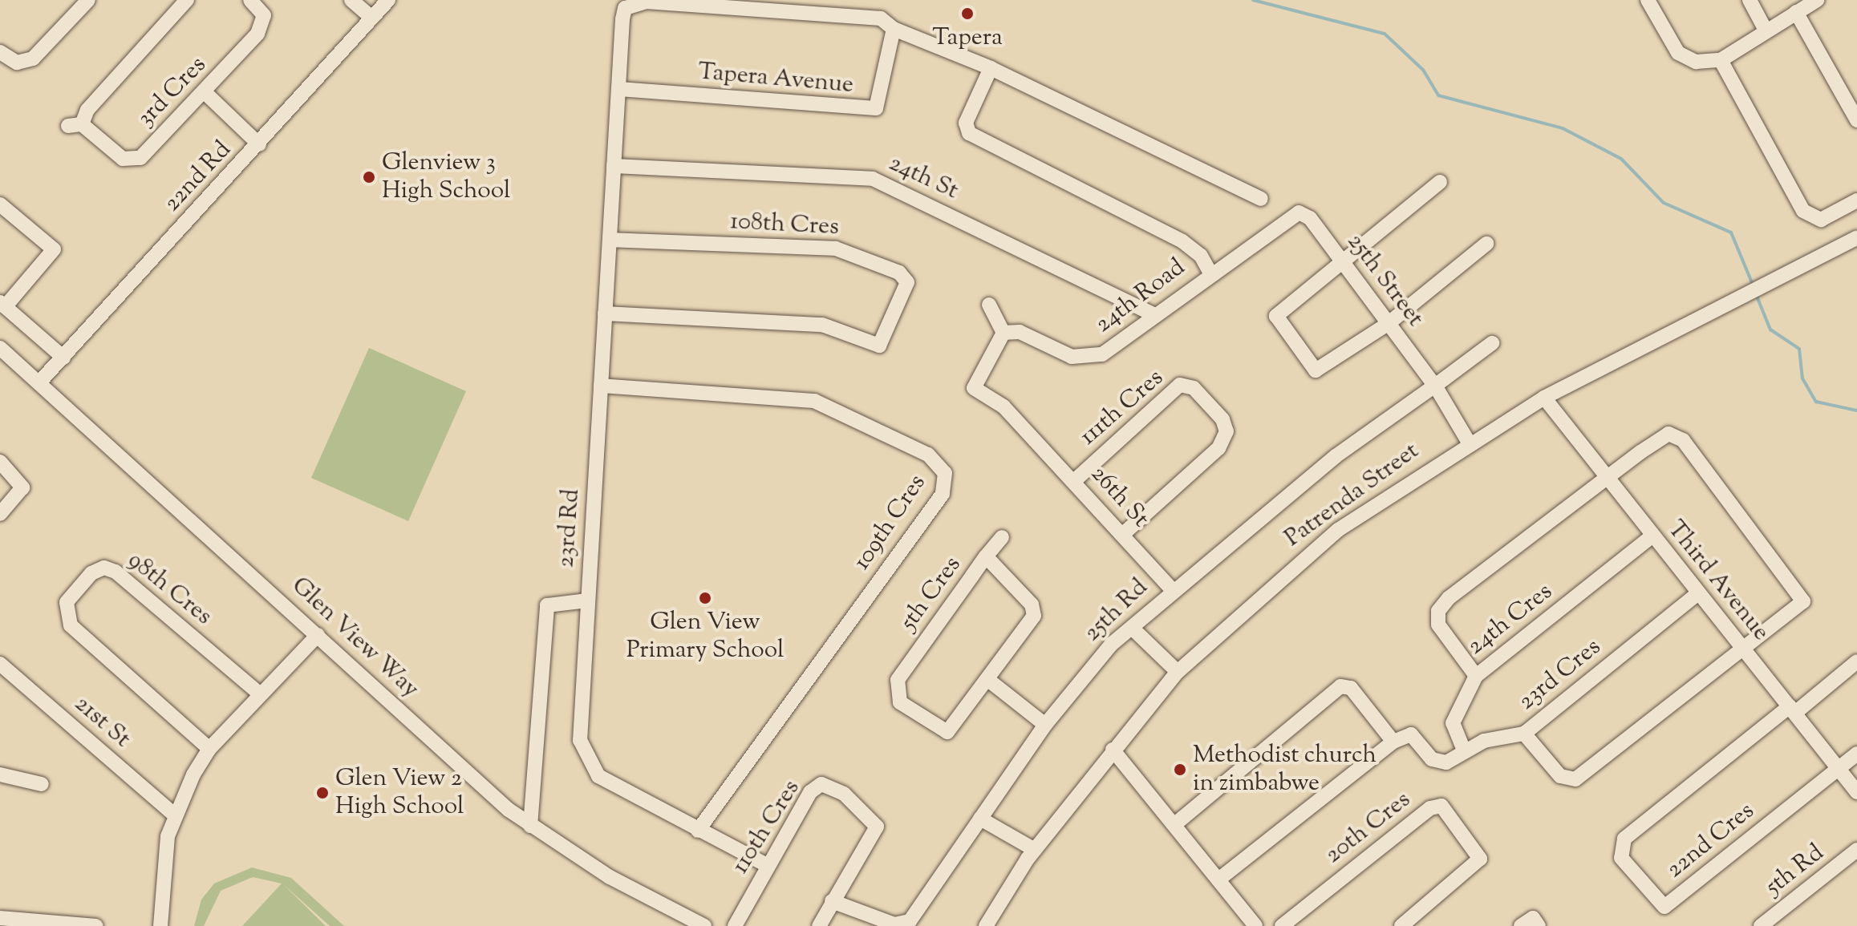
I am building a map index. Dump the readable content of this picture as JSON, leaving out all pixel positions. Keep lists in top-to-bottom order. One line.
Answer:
{"streets":{"street":["Tapera Avenue","3rd Cres","22nd Rd","24th St","108th Cres","25th Street","24th Road","111th Cres","Patrenda Street","26th St","109th Cres","23rd Rd","Third Avenue","98th Cres","5th Cres","25th Rd","24th Cres","Glen View Way","23rd Cres","21st St","110th Cres","20th Cres","22nd Cres","5th Rd"]},"crossings":[["Tapera Avenue","23rd Rd"],["22nd Rd","Glen View Way"],["24th St","24th Road"],["24th St","23rd Rd"],["108th Cres","23rd Rd"],["25th Street","24th Road"],["25th Street","25th Rd"],["24th Road","26th St"],["111th Cres","26th St"],["Patrenda Street","Third Avenue"],["26th St","25th Rd"],["109th Cres","23rd Rd"],["23rd Rd","110th Cres"],["Third Avenue","24th Cres"],["Third Avenue","23rd Cres"],["Third Avenue","22nd Cres"],["25th Rd","110th Cres"],["24th Cres","23rd Cres"]],"places":["Tapera","Glenview 3 High School","Glen View Primary School","Methodist church in zimbabwe","Glen View 2 High School"]}
